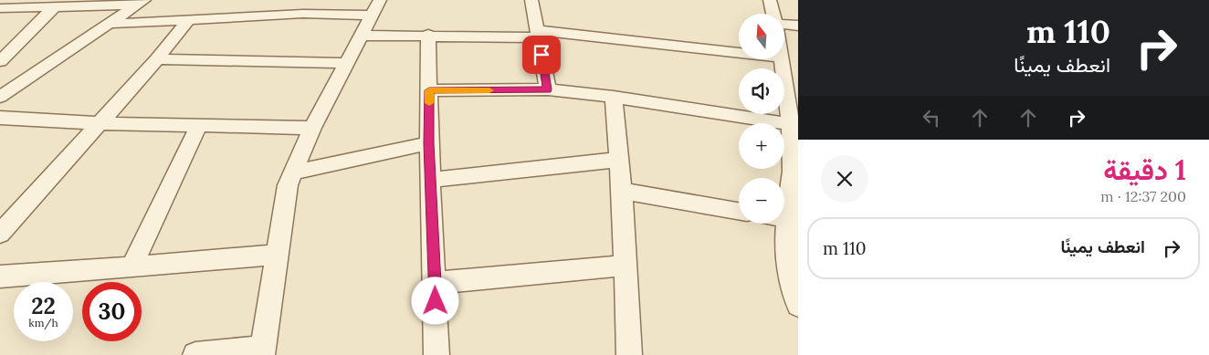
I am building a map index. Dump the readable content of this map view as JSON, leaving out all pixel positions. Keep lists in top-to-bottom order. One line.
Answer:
{"north":"top","page":{"turn":["110 m","انعطف يمينًا"],"map_buttons":["+","−"],"heading":["1 دقيقة","200 m · 12:37"],"list":[{"name":"انعطف يمينًا","value":"110 m"}],"speed":"22 km/h","limit":"30"}}
